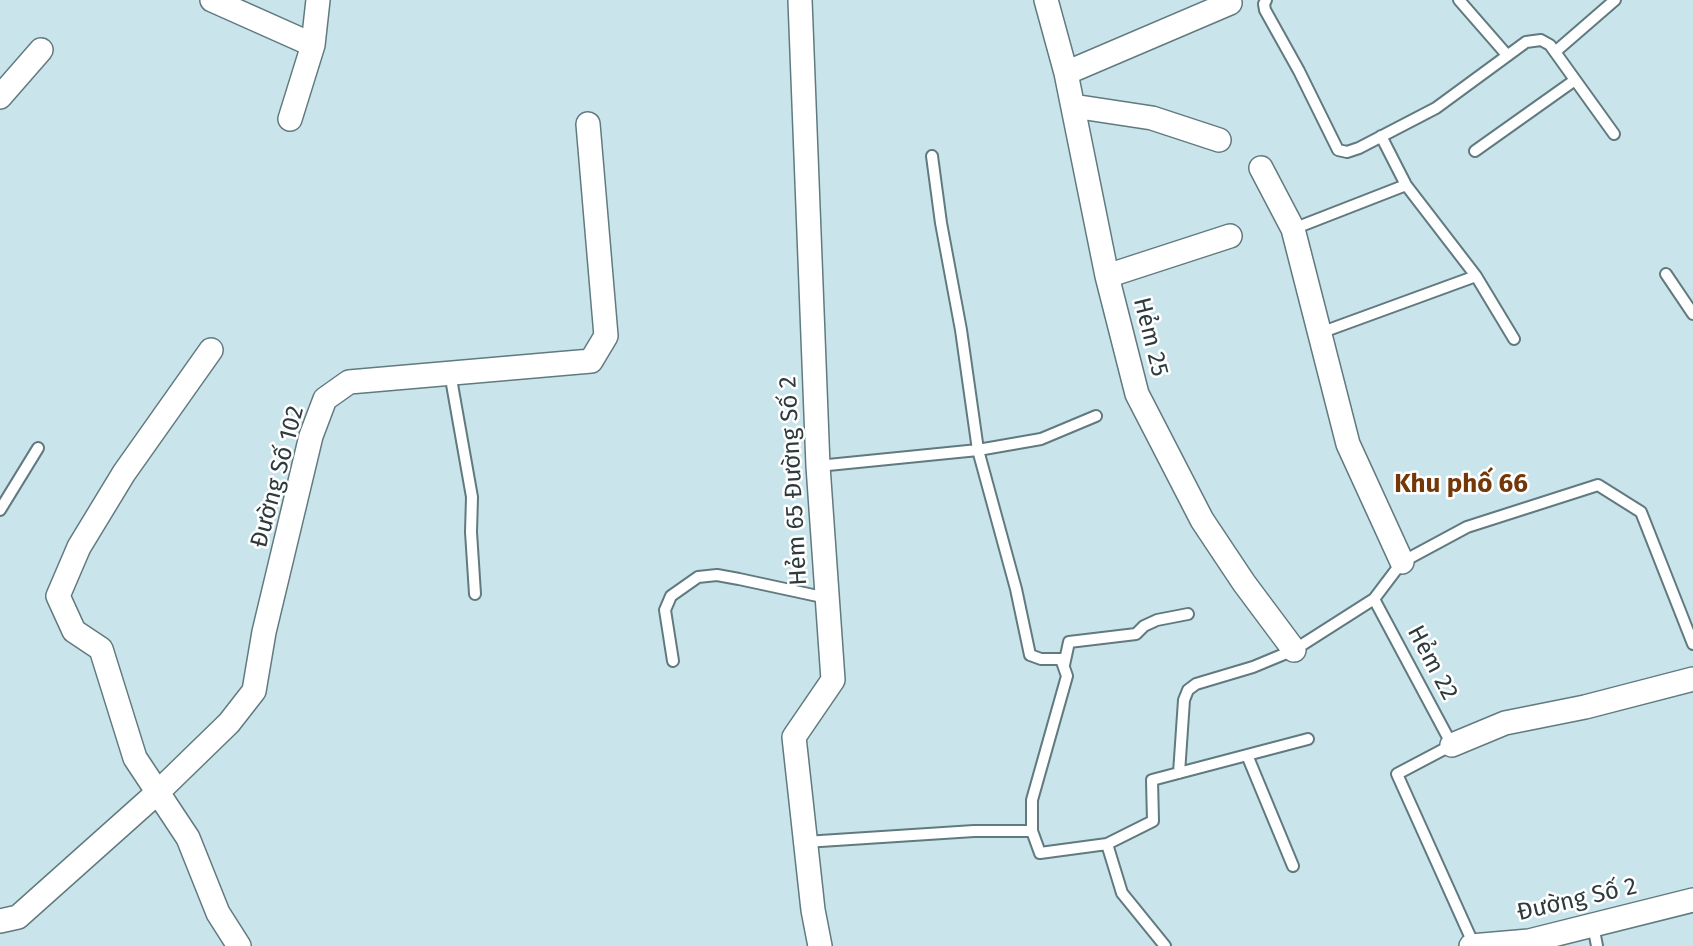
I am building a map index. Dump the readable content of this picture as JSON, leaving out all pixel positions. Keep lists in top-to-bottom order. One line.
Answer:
{"streets":{"street":["Hẻm 25","Đường Số 102","Hẻm 65 Đường Số 2","Đường Số 2"],"lane":["Hẻm 22"]},"districts":["Khu phố 66"]}
